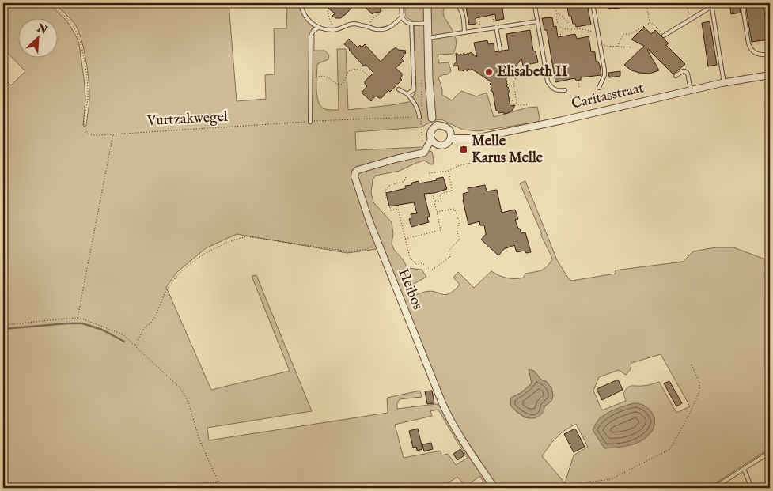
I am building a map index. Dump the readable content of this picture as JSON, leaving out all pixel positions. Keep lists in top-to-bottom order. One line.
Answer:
{"streets":{"street":["Caritasstraat","Heibos"],"path":["Vurtzakwegel"]},"crossings":[["Caritasstraat","Heibos"]],"places":{"other":["Elisabeth II"],"transit":["Melle Karus Melle"]},"north":"top right"}
